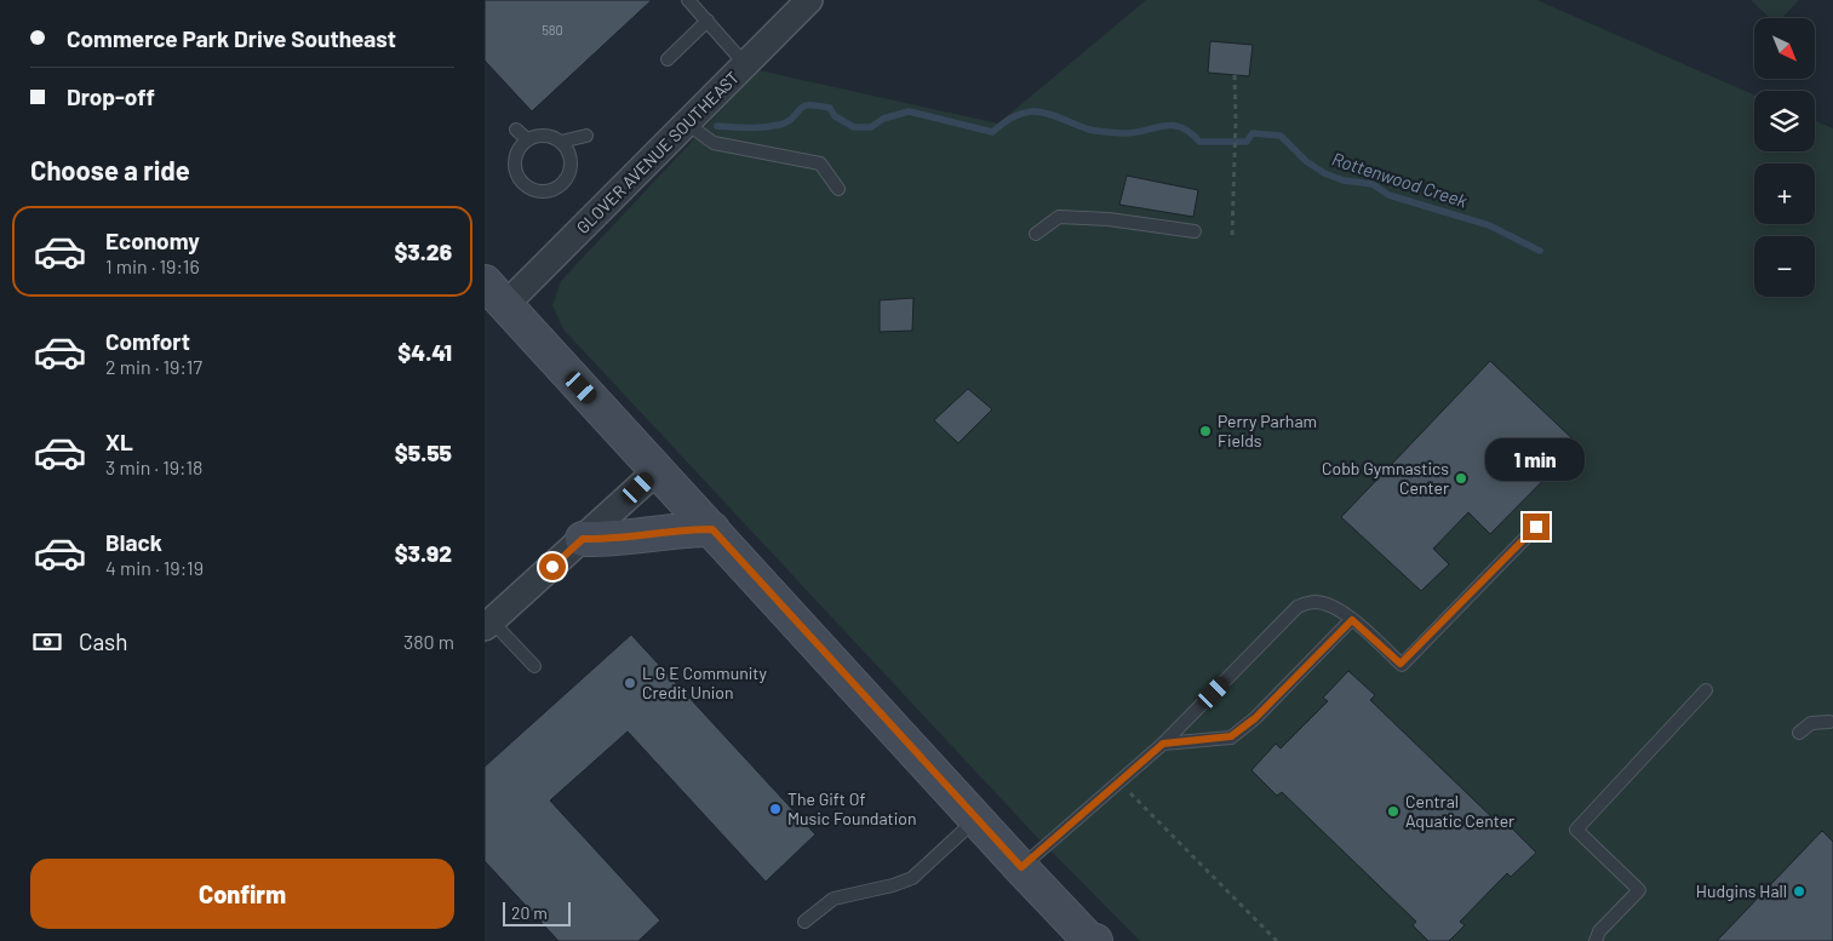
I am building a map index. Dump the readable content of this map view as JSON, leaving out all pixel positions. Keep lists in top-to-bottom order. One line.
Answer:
{"streets":{"street":["GLOVER AVENUE SOUTHEAST"]},"water":["Rottenwood Creek"],"places":["Perry Parham Fields","Cobb Gymnastics Center","L G E Community Credit Union","The Gift Of Music Foundation","Central Aquatic Center","Hudgins Hall"],"house_numbers":["580"],"scale_bar":"20 m","north":"bottom right","page":{"banner":["Commerce Park Drive Southeast","Drop-off"],"map_buttons":["+","−"],"heading":"Choose a ride","list":[{"name":"Economy","note":"1 min · 19:16","value":"$3.26"},{"name":"Comfort","note":"2 min · 19:17","value":"$4.41"},{"name":"XL","note":"3 min · 19:18","value":"$5.55"},{"name":"Black","note":"4 min · 19:19","value":"$3.92"}],"bubble":"1 min","pay":["Cash","380 m"],"buttons":"Confirm","scale":"20 m"}}
